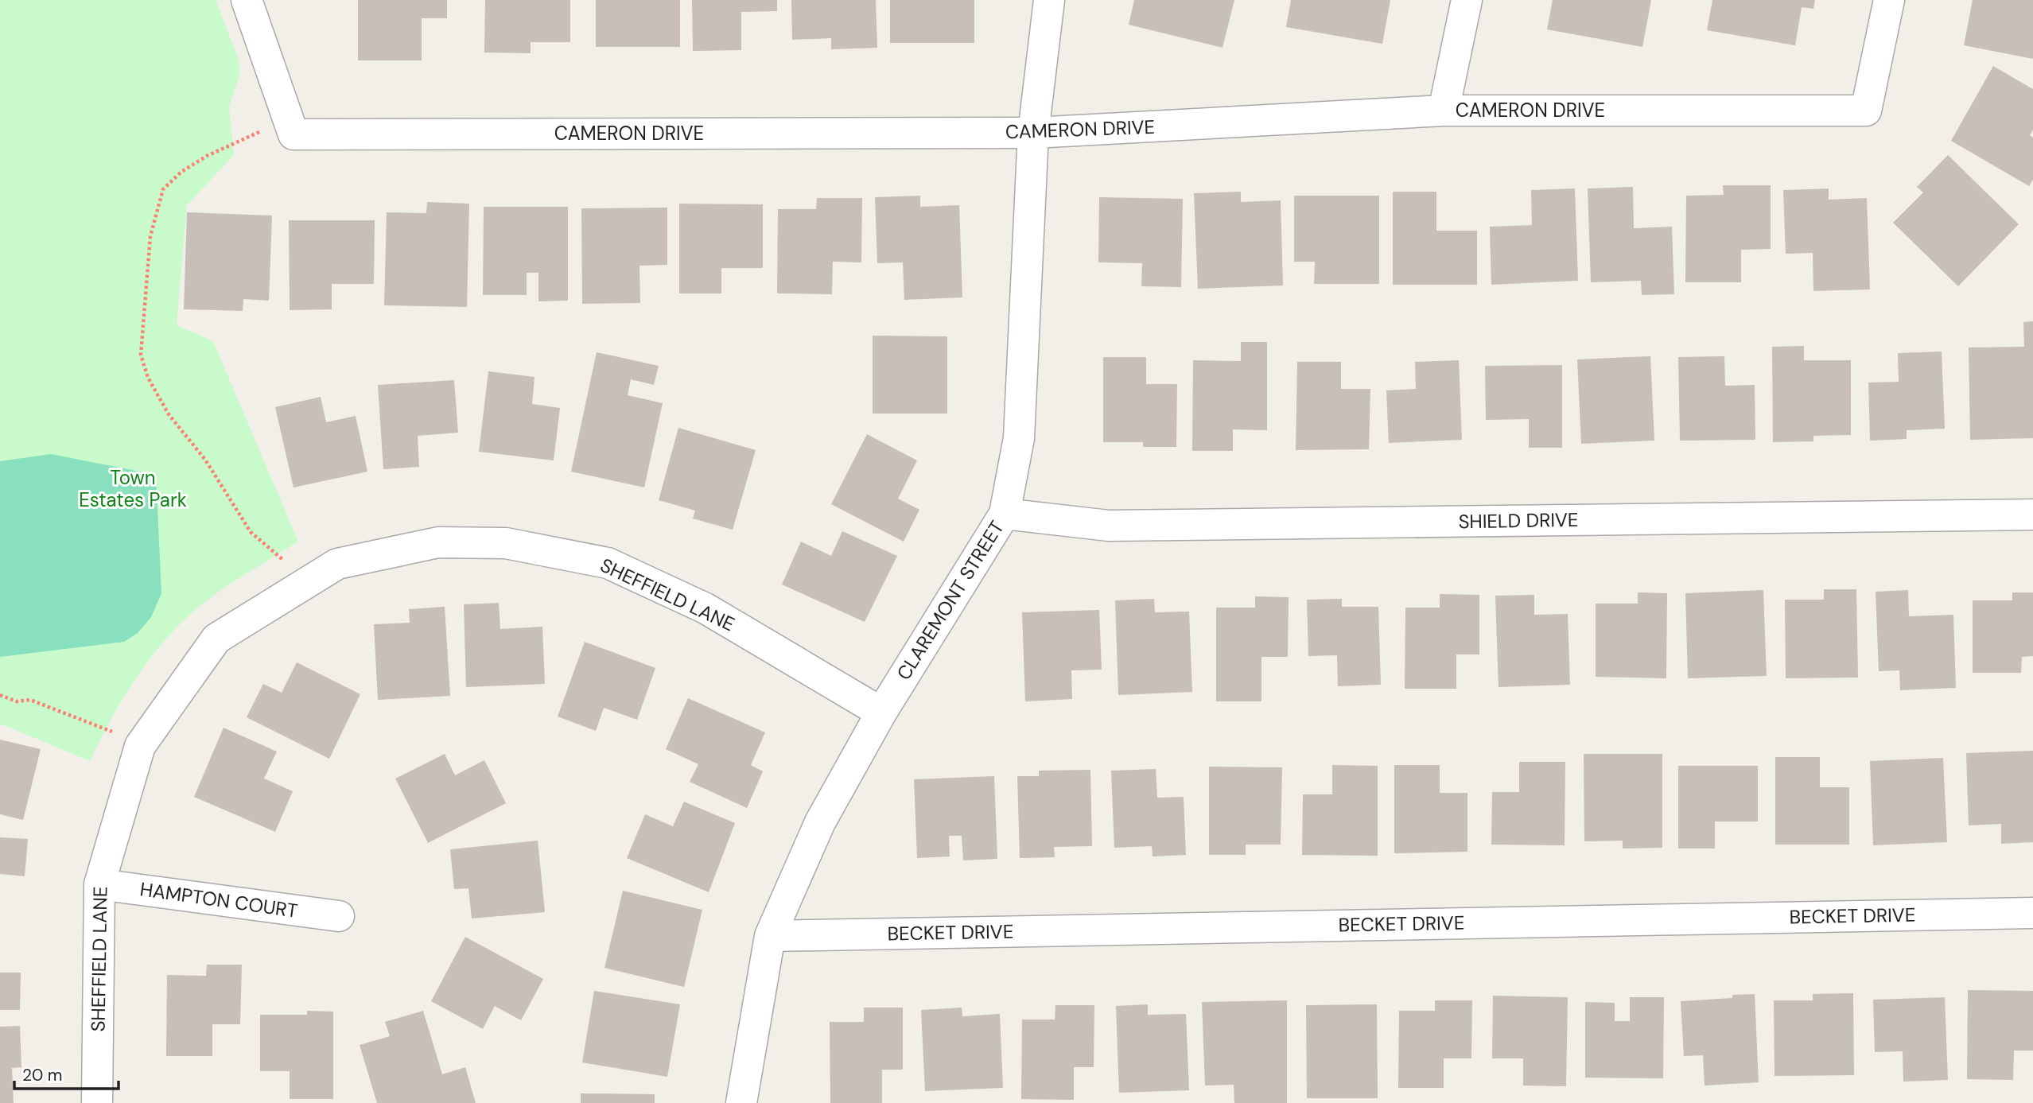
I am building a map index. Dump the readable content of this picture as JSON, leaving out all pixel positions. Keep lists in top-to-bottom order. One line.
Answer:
{"streets":{"street":["CAMERON DRIVE","SHIELD DRIVE","SHEFFIELD LANE","CLAREMONT STREET","HAMPTON COURT","BECKET DRIVE"]},"crossings":[["CAMERON DRIVE","CLAREMONT STREET"],["SHIELD DRIVE","CLAREMONT STREET"],["SHEFFIELD LANE","CLAREMONT STREET"],["SHEFFIELD LANE","HAMPTON COURT"],["CLAREMONT STREET","BECKET DRIVE"]],"parks":["Town Estates Park"],"scale_bar":"20 m"}
